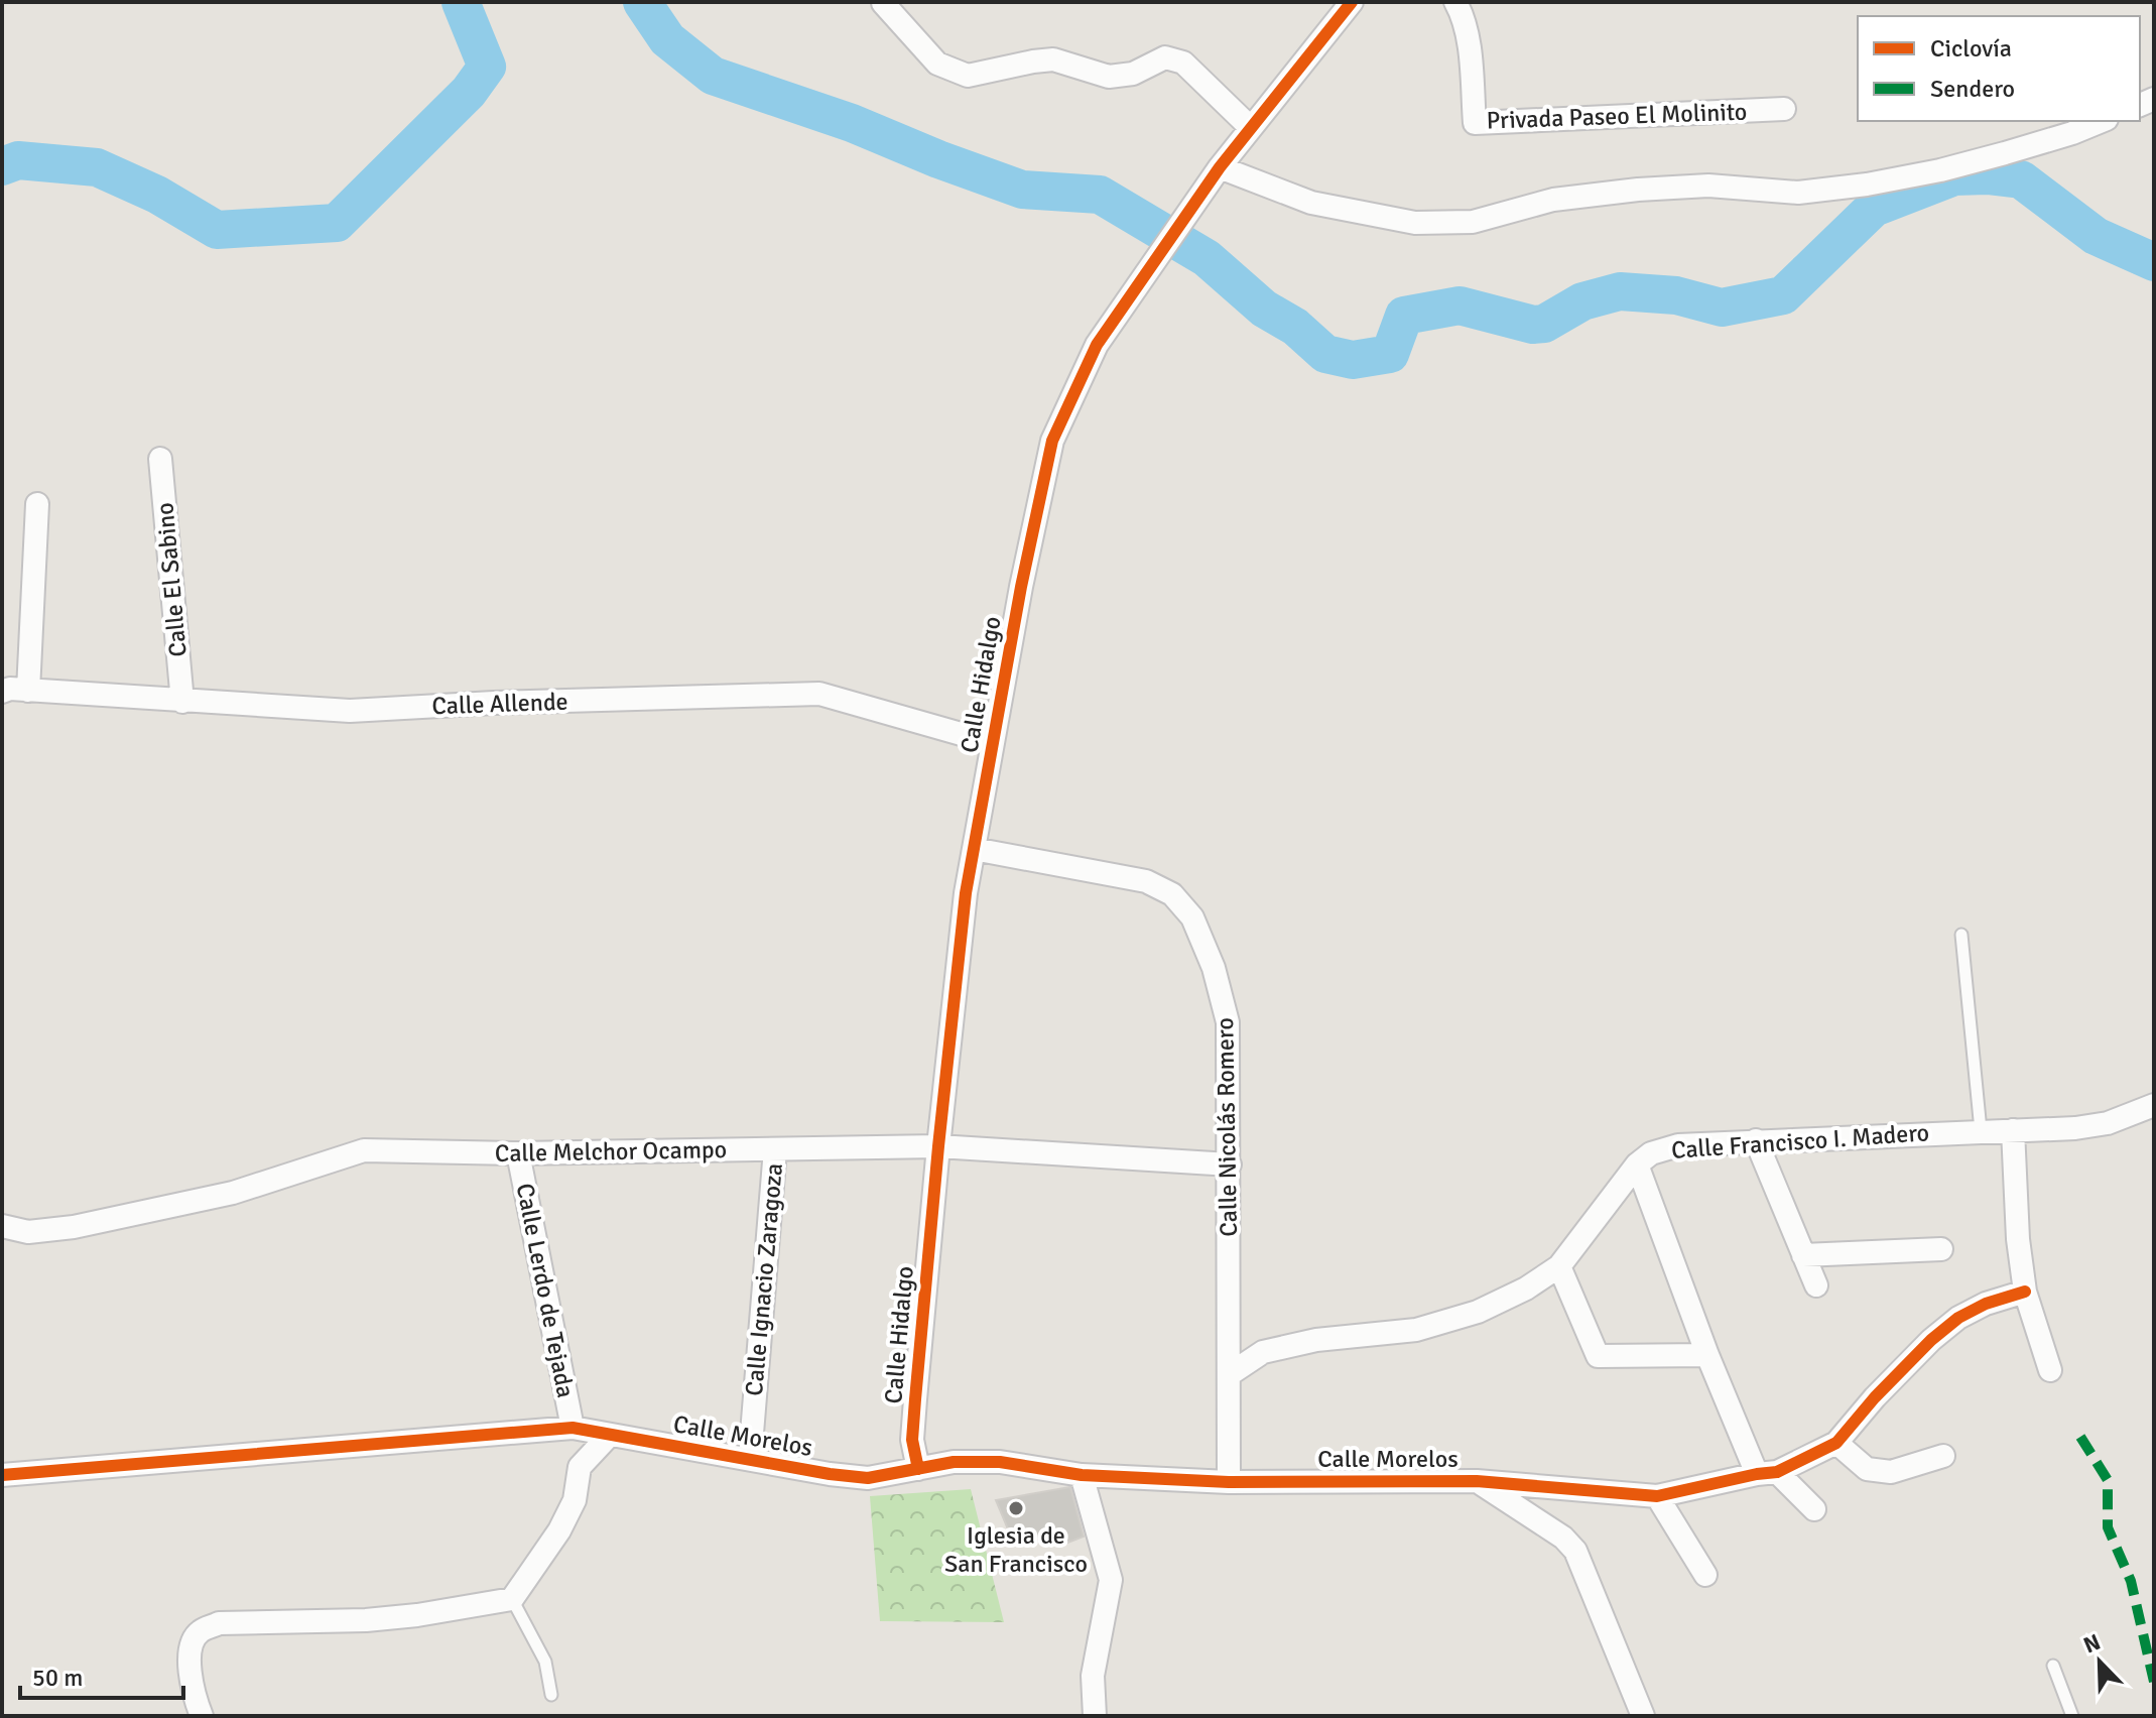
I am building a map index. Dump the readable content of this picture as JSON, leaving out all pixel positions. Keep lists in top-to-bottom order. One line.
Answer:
{"streets":{"street":["Privada Paseo El Molinito","Calle El Sabino","Calle Hidalgo","Calle Allende","Calle Nicolás Romero","Calle Francisco I. Madero","Calle Melchor Ocampo","Calle Ignacio Zaragoza","Calle Lerdo de Tejada","Calle Morelos"]},"crossings":[["Calle El Sabino","Calle Allende"],["Calle Hidalgo","Calle Allende"],["Calle Hidalgo","Calle Nicolás Romero"],["Calle Hidalgo","Calle Melchor Ocampo"],["Calle Hidalgo","Calle Morelos"],["Calle Nicolás Romero","Calle Francisco I. Madero"],["Calle Nicolás Romero","Calle Melchor Ocampo"],["Calle Nicolás Romero","Calle Morelos"],["Calle Melchor Ocampo","Calle Ignacio Zaragoza"],["Calle Melchor Ocampo","Calle Lerdo de Tejada"],["Calle Ignacio Zaragoza","Calle Morelos"],["Calle Lerdo de Tejada","Calle Morelos"]],"places":["Iglesia de San Francisco"],"legend":["Ciclovía","Sendero"],"scale_bar":"50 m","north":"top left"}
